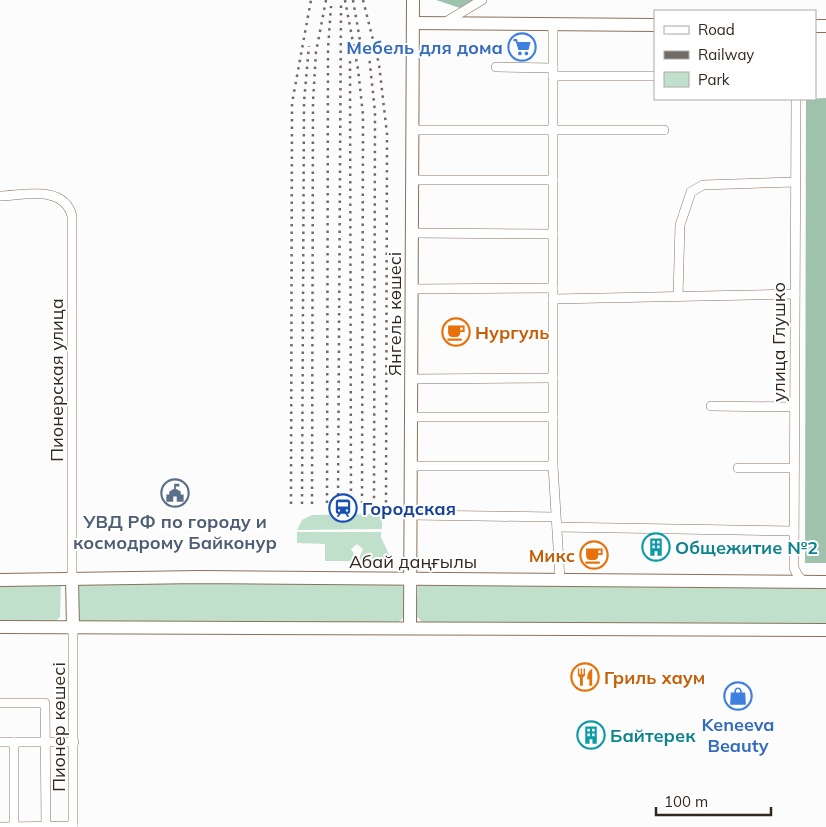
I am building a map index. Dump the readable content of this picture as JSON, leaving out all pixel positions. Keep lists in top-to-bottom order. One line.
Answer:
{"streets":{"main road":["Янгель көшесі","Пионерская улица","Абай даңғылы"],"street":["улица Глушко","Пионер көшесі"]},"crossings":[["Янгель көшесі","Абай даңғылы"],["улица Глушко","Абай даңғылы"],["Пионерская улица","Абай даңғылы"],["Пионерская улица","Пионер көшесі"]],"places":{"supermarket":["Мебель для дома"],"cafe":["Нургуль","Микс"],"public building":["УВД РФ по городу и космодрому Байконур"],"station":["Городская"],"building":["Общежитие №2","Байтерек"],"restaurant":["Гриль хаум"],"shop":["Keneeva Beauty"]},"legend":["Road","Railway","Park"],"scale_bar":"100 m"}
